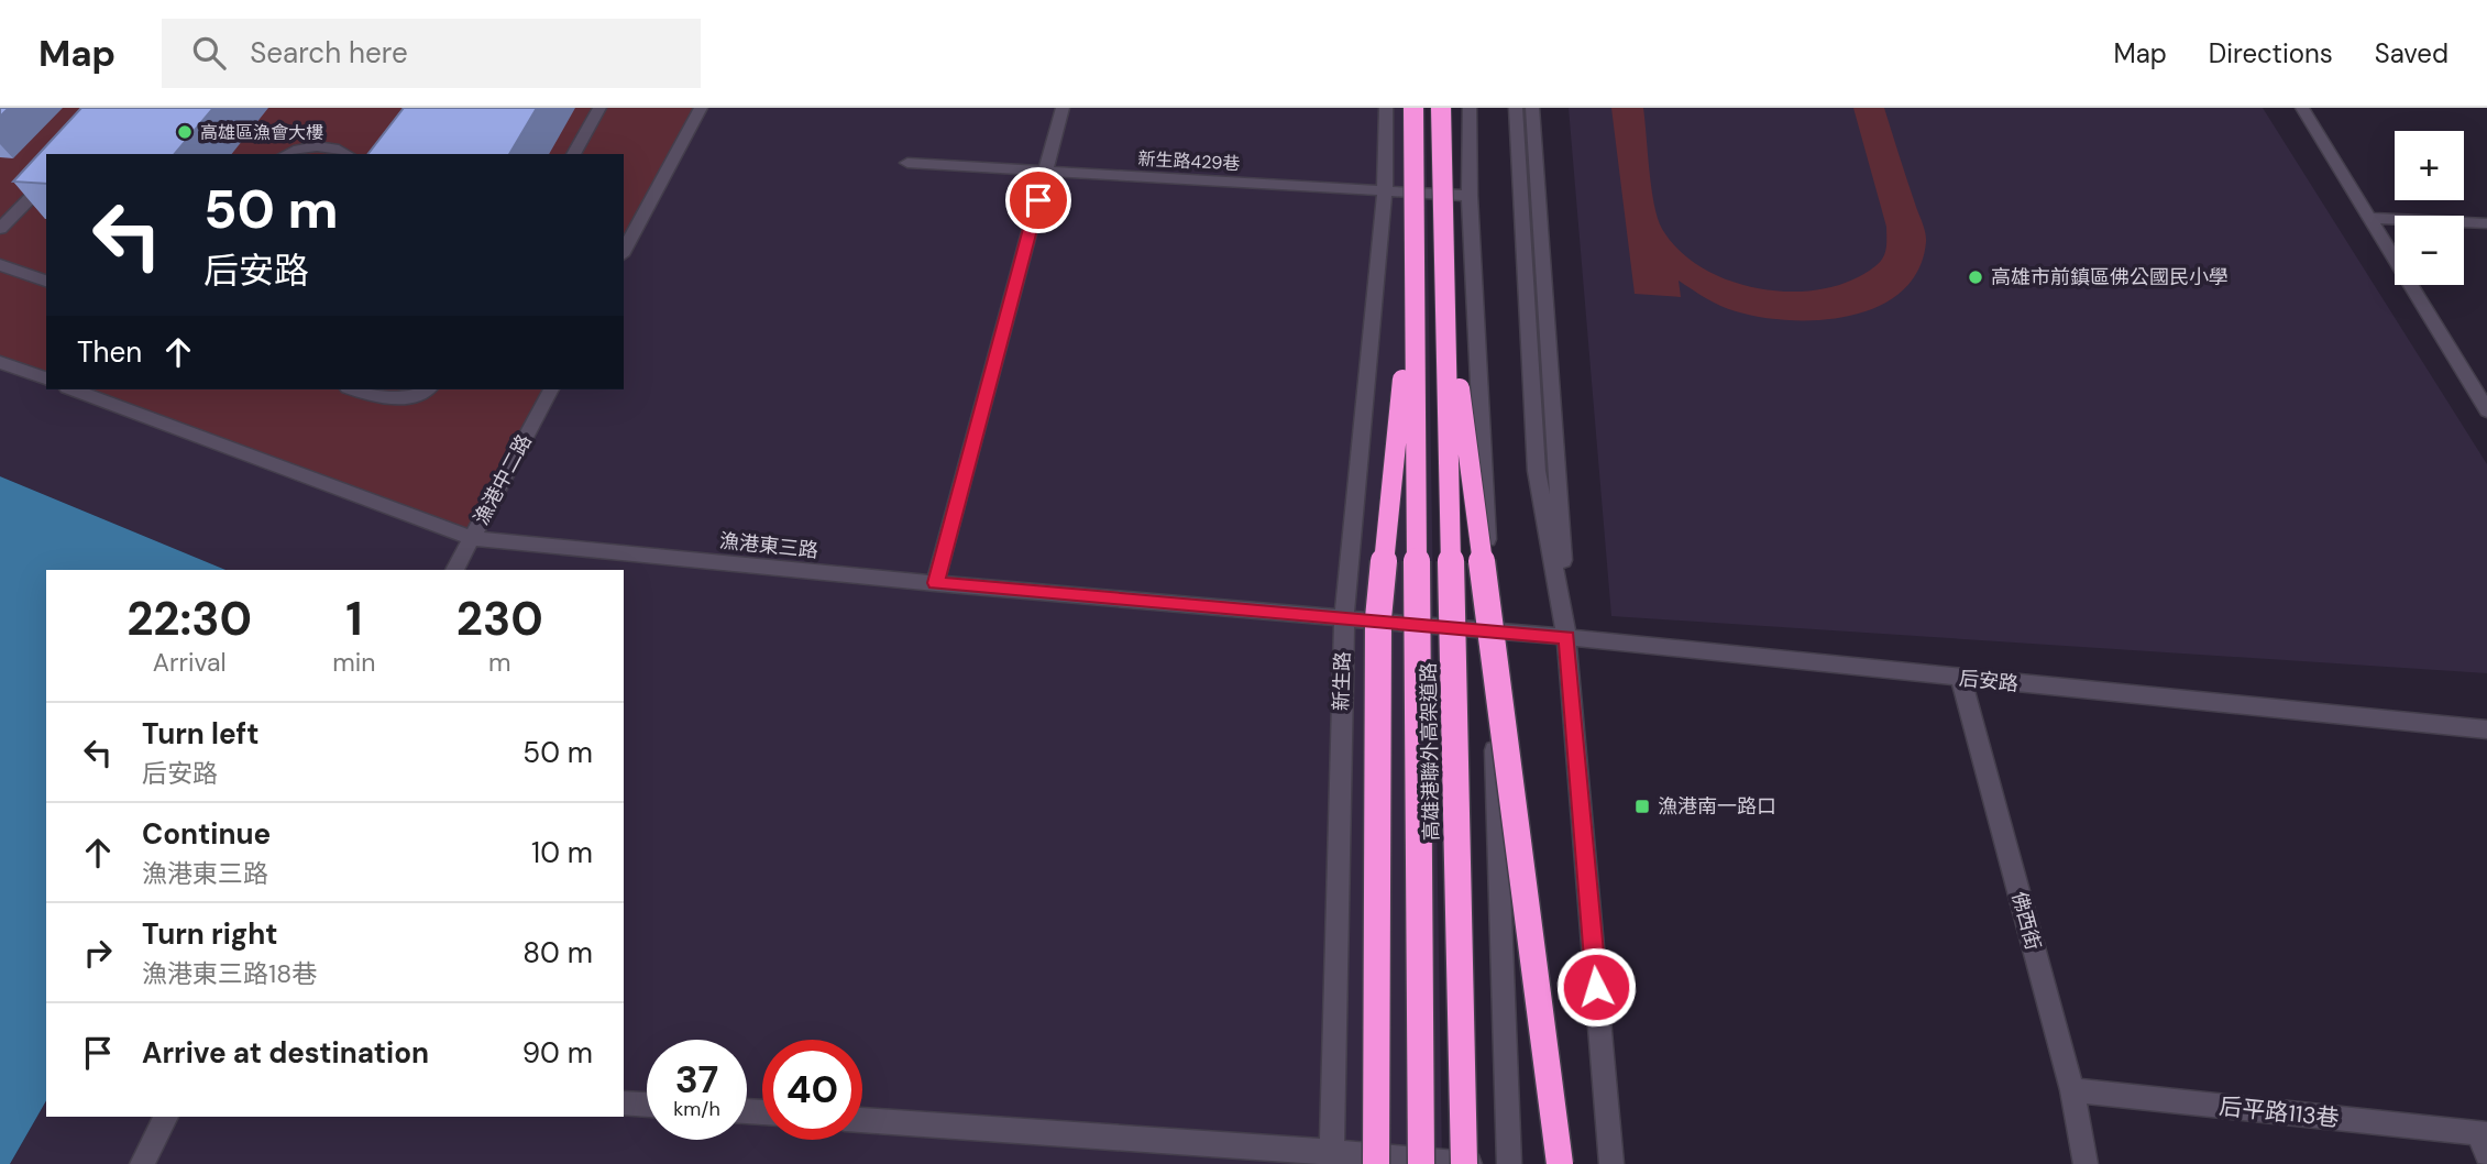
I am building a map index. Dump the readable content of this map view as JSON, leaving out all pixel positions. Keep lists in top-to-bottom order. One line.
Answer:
{"streets":{"highway":["高雄港聯外高架道路"],"street":["新生路429巷","漁港中二路","漁港東三路","新生路","后安路","佛西街","后平路113巷"]},"crossings":[["新生路429巷","新生路"],["漁港中二路","漁港東三路"],["漁港東三路","新生路"],["漁港東三路","后安路"],["后安路","佛西街"],["佛西街","后平路113巷"]],"places":{"other":["高雄區漁會大樓","高雄市前鎮區佛公國民小學"],"transit":["漁港南一路口"]},"page":{"header":"Map","search":"Search here","nav":["Map","Directions","Saved"],"map_buttons":["+","−"],"turn":["50 m","后安路"],"then":"Then","eta":["22:30","Arrival","1","min","230","m"],"list":[{"name":"Turn left","note":"后安路","value":"50 m"},{"name":"Continue","note":"漁港東三路","value":"10 m"},{"name":"Turn right","note":"漁港東三路18巷","value":"80 m"},{"name":"Arrive at destination","value":"90 m"}],"speed":"37 km/h","limit":"40"}}
